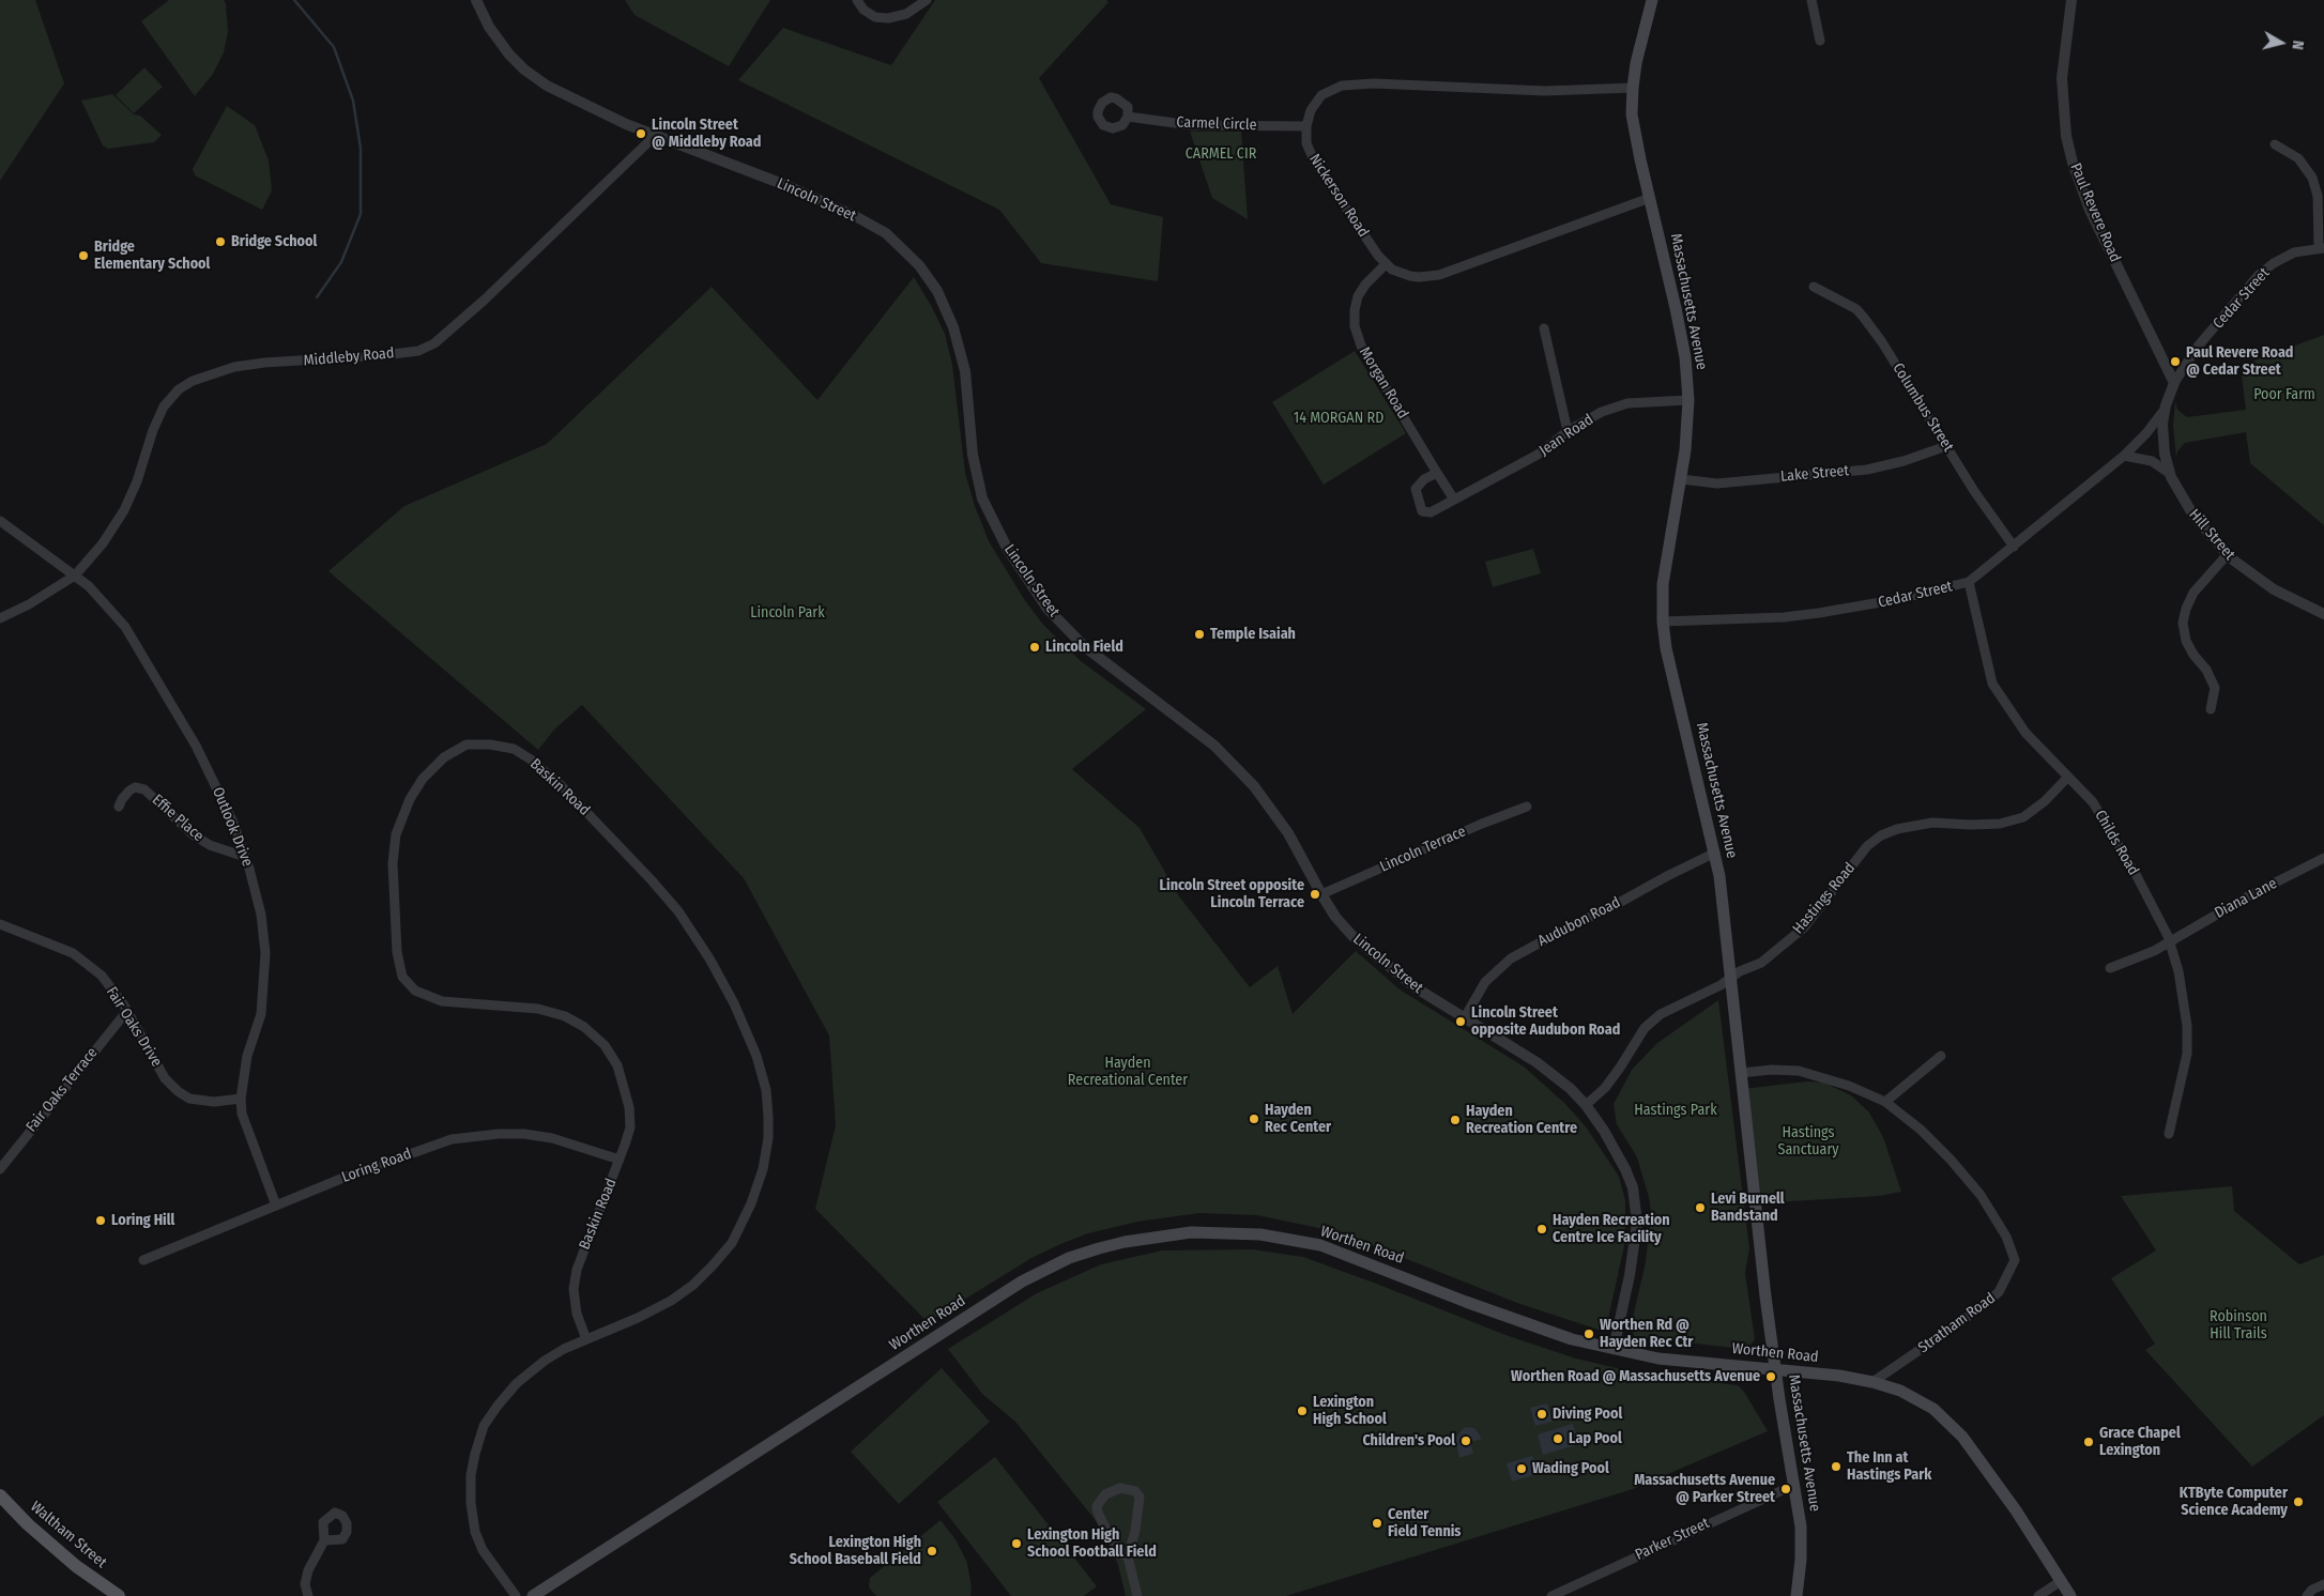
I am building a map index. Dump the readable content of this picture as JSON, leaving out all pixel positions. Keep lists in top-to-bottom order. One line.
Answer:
{"streets":{"main road":["Massachusetts Avenue","Worthen Road","Waltham Street"],"street":["Carmel Circle","Nickerson Road","Lincoln Street","Paul Revere Road","Cedar Street","Middleby Road","Morgan Road","Columbus Street","Jean Road","Lake Street","Hill Street","Baskin Road","Effie Place","Outlook Drive","Childs Road","Lincoln Terrace","Hastings Road","Diana Lane","Audubon Road","Fair Oaks Drive","Fair Oaks Terrace","Loring Road","Stratham Road","Parker Street"]},"crossings":[["Carmel Circle","Nickerson Road"],["Nickerson Road","Massachusetts Avenue"],["Nickerson Road","Morgan Road"],["Lincoln Street","Middleby Road"],["Lincoln Street","Lincoln Terrace"],["Lincoln Street","Hastings Road"],["Lincoln Street","Audubon Road"],["Lincoln Street","Worthen Road"],["Paul Revere Road","Cedar Street"],["Cedar Street","Massachusetts Avenue"],["Cedar Street","Columbus Street"],["Cedar Street","Hill Street"],["Cedar Street","Childs Road"],["Massachusetts Avenue","Jean Road"],["Massachusetts Avenue","Lake Street"],["Massachusetts Avenue","Hastings Road"],["Massachusetts Avenue","Audubon Road"],["Massachusetts Avenue","Worthen Road"],["Massachusetts Avenue","Stratham Road"],["Massachusetts Avenue","Parker Street"],["Middleby Road","Outlook Drive"],["Morgan Road","Jean Road"],["Columbus Street","Lake Street"],["Baskin Road","Loring Road"],["Effie Place","Outlook Drive"],["Outlook Drive","Fair Oaks Drive"],["Outlook Drive","Loring Road"],["Childs Road","Hastings Road"],["Childs Road","Diana Lane"],["Fair Oaks Drive","Fair Oaks Terrace"],["Worthen Road","Stratham Road"]],"parks":["CARMEL CIR","Poor Farm","14 MORGAN RD","Lincoln Park","Hayden Recreational Center","Hastings Park","Hastings Sanctuary","Robinson Hill Trails"],"places":["Lincoln Street @ Middleby Road","Bridge School","Bridge Elementary School","Paul Revere Road @ Cedar Street","Temple Isaiah","Lincoln Field","Lincoln Street opposite Lincoln Terrace","Lincoln Street opposite Audubon Road","Hayden Rec Center","Hayden Recreation Centre","Levi Burnell Bandstand","Loring Hill","Hayden Recreation Centre Ice Facility","Worthen Rd @ Hayden Rec Ctr","Worthen Road @ Massachusetts Avenue","Lexington High School","Diving Pool","Lap Pool","Children's Pool","Grace Chapel Lexington","The Inn at Hastings Park","Wading Pool","Massachusetts Avenue @ Parker Street","KTByte Computer Science Academy","Center Field Tennis","Lexington High School Football Field","Lexington High School Baseball Field"],"north":"right"}
